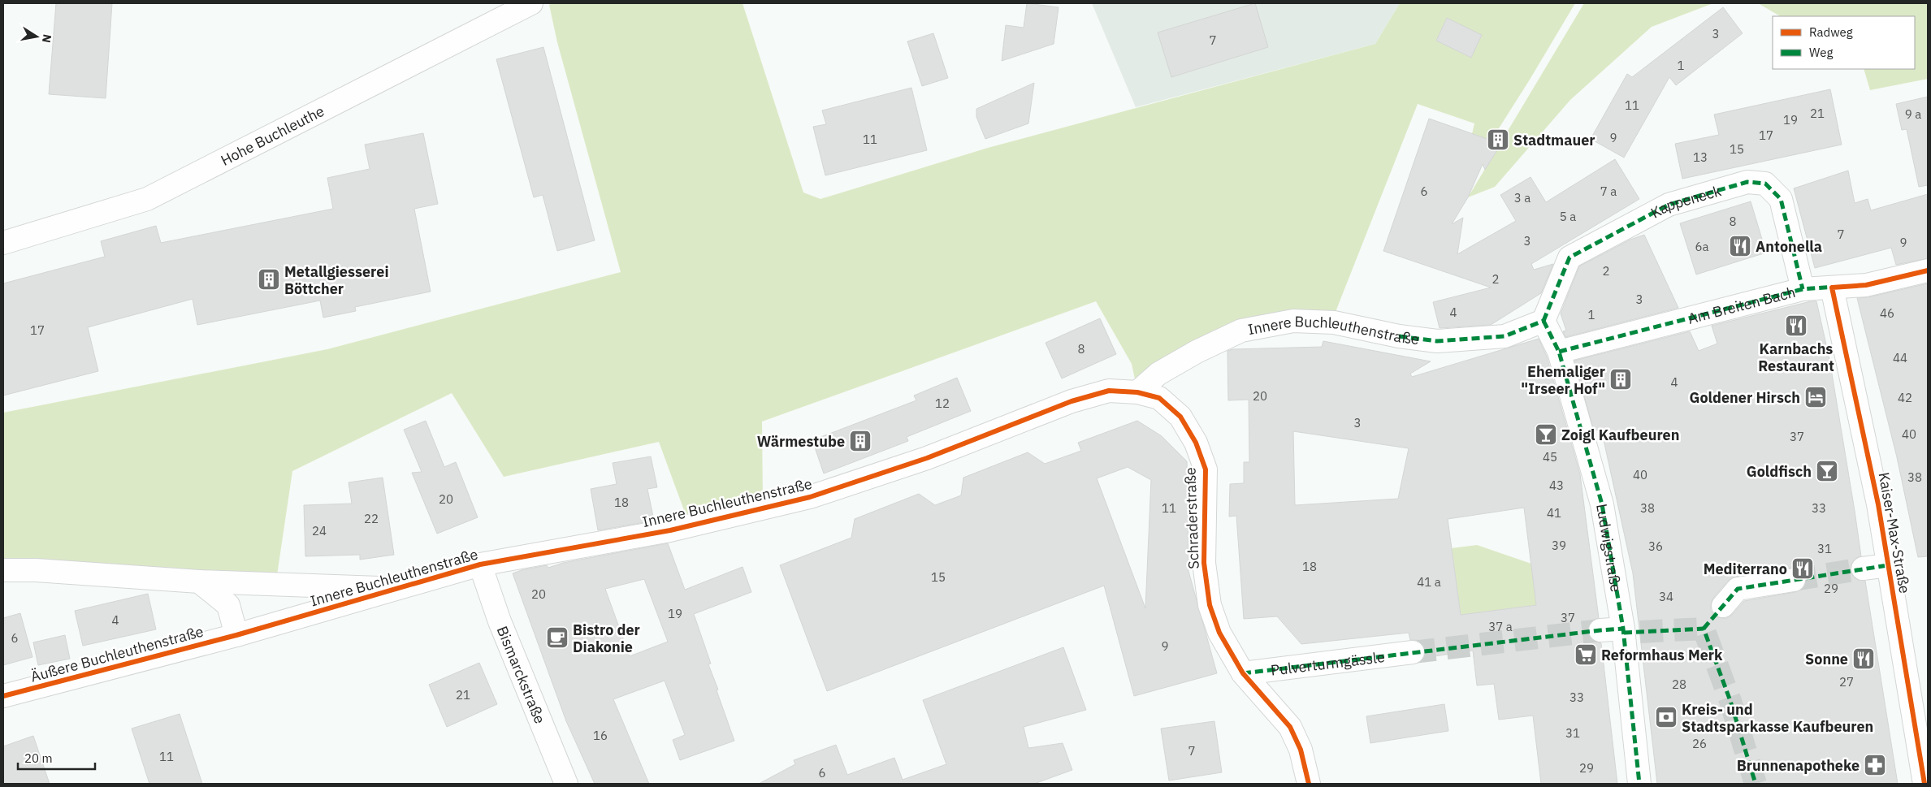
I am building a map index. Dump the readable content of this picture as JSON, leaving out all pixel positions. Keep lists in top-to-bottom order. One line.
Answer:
{"streets":{"street":["Hohe Buchleuthe","Kappeneck","Am Breiten Bach","Innere Buchleuthenstraße","Schraderstraße","Kaiser-Max-Straße","Ludwigstraße","Äußere Buchleuthenstraße","Pulverturmgässle","Bismarckstraße"]},"crossings":[["Kappeneck","Am Breiten Bach"],["Kappeneck","Innere Buchleuthenstraße"],["Kappeneck","Ludwigstraße"],["Am Breiten Bach","Kaiser-Max-Straße"],["Am Breiten Bach","Ludwigstraße"],["Innere Buchleuthenstraße","Schraderstraße"],["Innere Buchleuthenstraße","Ludwigstraße"],["Innere Buchleuthenstraße","Äußere Buchleuthenstraße"],["Innere Buchleuthenstraße","Bismarckstraße"],["Schraderstraße","Pulverturmgässle"]],"places":{"building":["Stadtmauer","Metallgiesserei Böttcher","Ehemaliger \"Irseer Hof\"","Wärmestube"],"restaurant":["Antonella","Karnbachs Restaurant","Mediterrano","Sonne"],"hotel":["Goldener Hirsch"],"bar":["Zoigl Kaufbeuren","Goldfisch"],"cafe":["Bistro der Diakonie"],"supermarket":["Reformhaus Merk"],"bank":["Kreis- und Stadtsparkasse Kaufbeuren"],"pharmacy":["Brunnenapotheke"]},"house_numbers":["3","7","1","11","21","9 a","19","17","9","11","15","13","6","7 a","3 a","5 a","8","7","3","9","6a","2","2","3","4","46","1","17","8","44","4","20","42","12","3","40","37","45","40","38","43","20","18","11","38","33","41","22","24","39","36","31","18","15","41 a","29","20","34","19","37","4","37 a","6","9","27","28","21","33","31","16","26","7","11","29","6"],"legend":["Radweg","Weg"],"scale_bar":"20 m","north":"right"}
